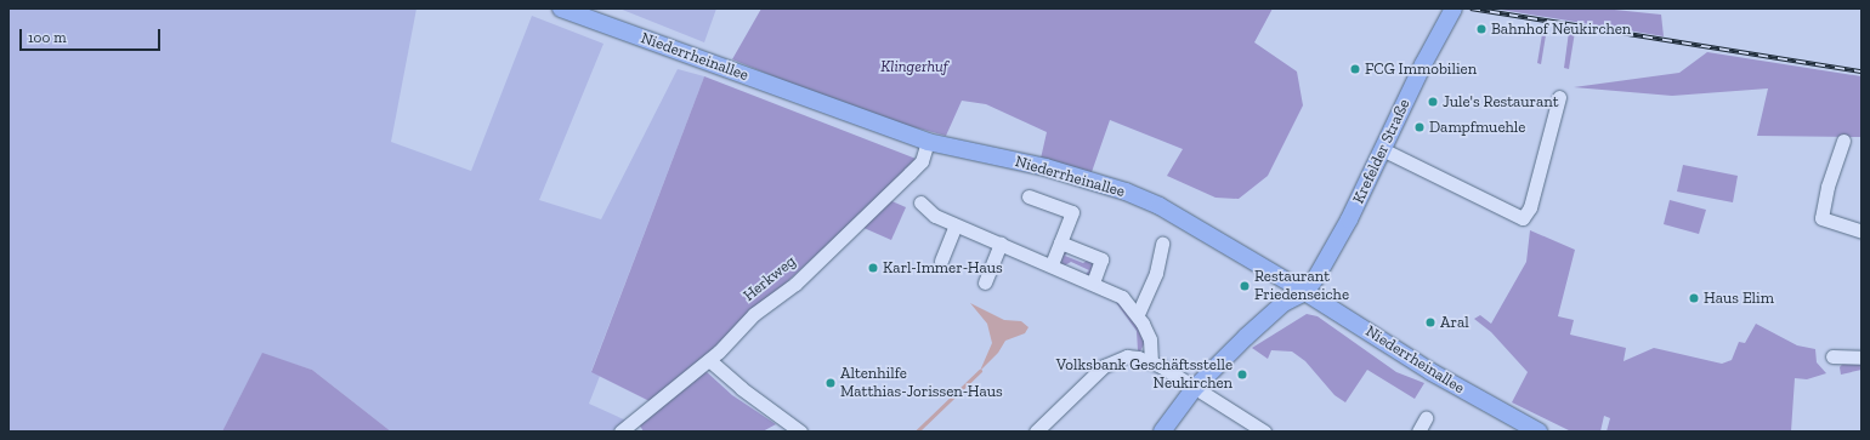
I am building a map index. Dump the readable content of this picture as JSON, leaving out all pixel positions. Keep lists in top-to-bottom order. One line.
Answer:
{"streets":{"main road":["Niederrheinallee","Krefelder Straße"],"street":["Herkweg"]},"crossings":[["Niederrheinallee","Krefelder Straße"],["Niederrheinallee","Herkweg"]],"parks":["Klingerhuf"],"places":["Bahnhof Neukirchen","FCG Immobilien","Jule's Restaurant","Dampfmuehle","Karl-Immer-Haus","Restaurant Friedenseiche","Haus Elim","Aral","Volksbank Geschäftsstelle Neukirchen","Altenhilfe Matthias-Jorissen-Haus"],"scale_bar":"100 m"}
